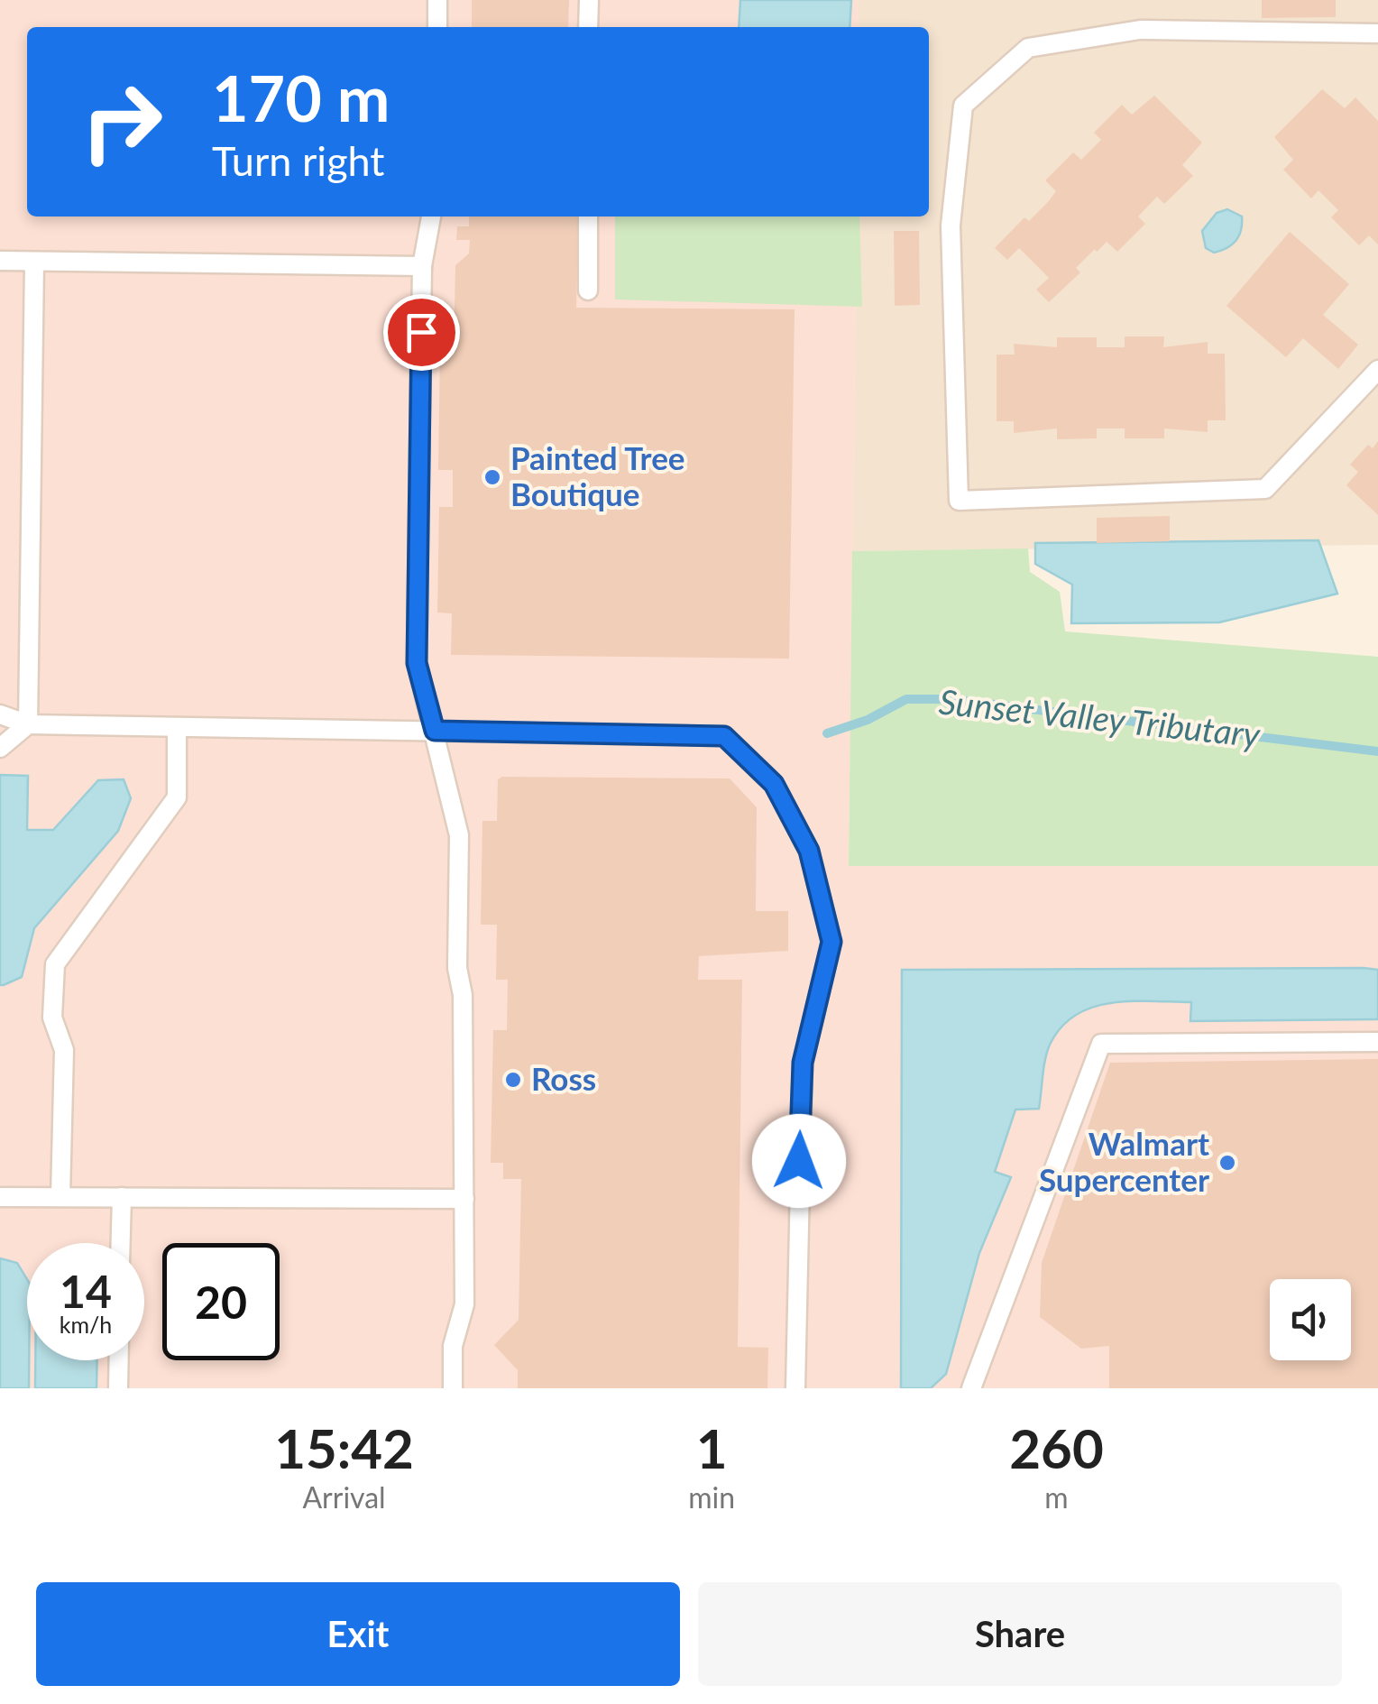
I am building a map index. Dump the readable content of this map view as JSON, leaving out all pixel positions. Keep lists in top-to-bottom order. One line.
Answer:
{"water":["Sunset Valley Tributary"],"places":["Painted Tree Boutique","Ross","Walmart Supercenter"],"page":{"turn":["170 m","Turn right"],"speed":"14 km/h","limit":"20","eta":["15:42","Arrival","1","min","260","m"],"buttons":["Exit","Share"]}}
